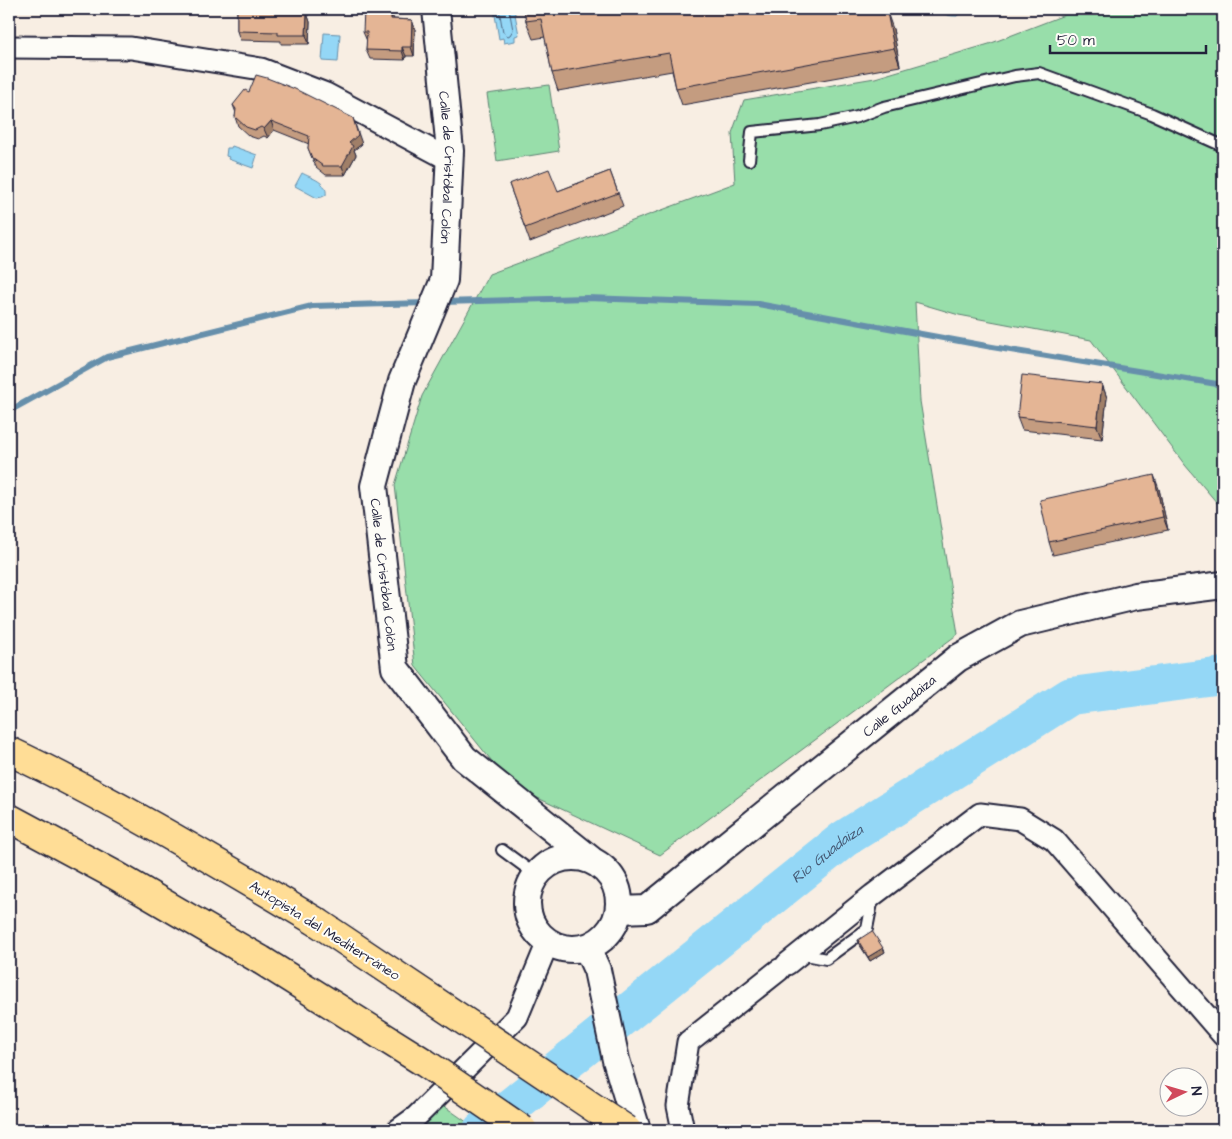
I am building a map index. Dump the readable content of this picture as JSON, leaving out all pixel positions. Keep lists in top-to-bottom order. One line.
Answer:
{"streets":{"highway":["Autopista del Mediterráneo"],"street":["Calle de Cristóbal Colón","Calle Guadaiza"]},"crossings":[["Calle de Cristóbal Colón","Calle Guadaiza"]],"water":["Rio Guadaiza"],"scale_bar":"50 m","north":"right"}
